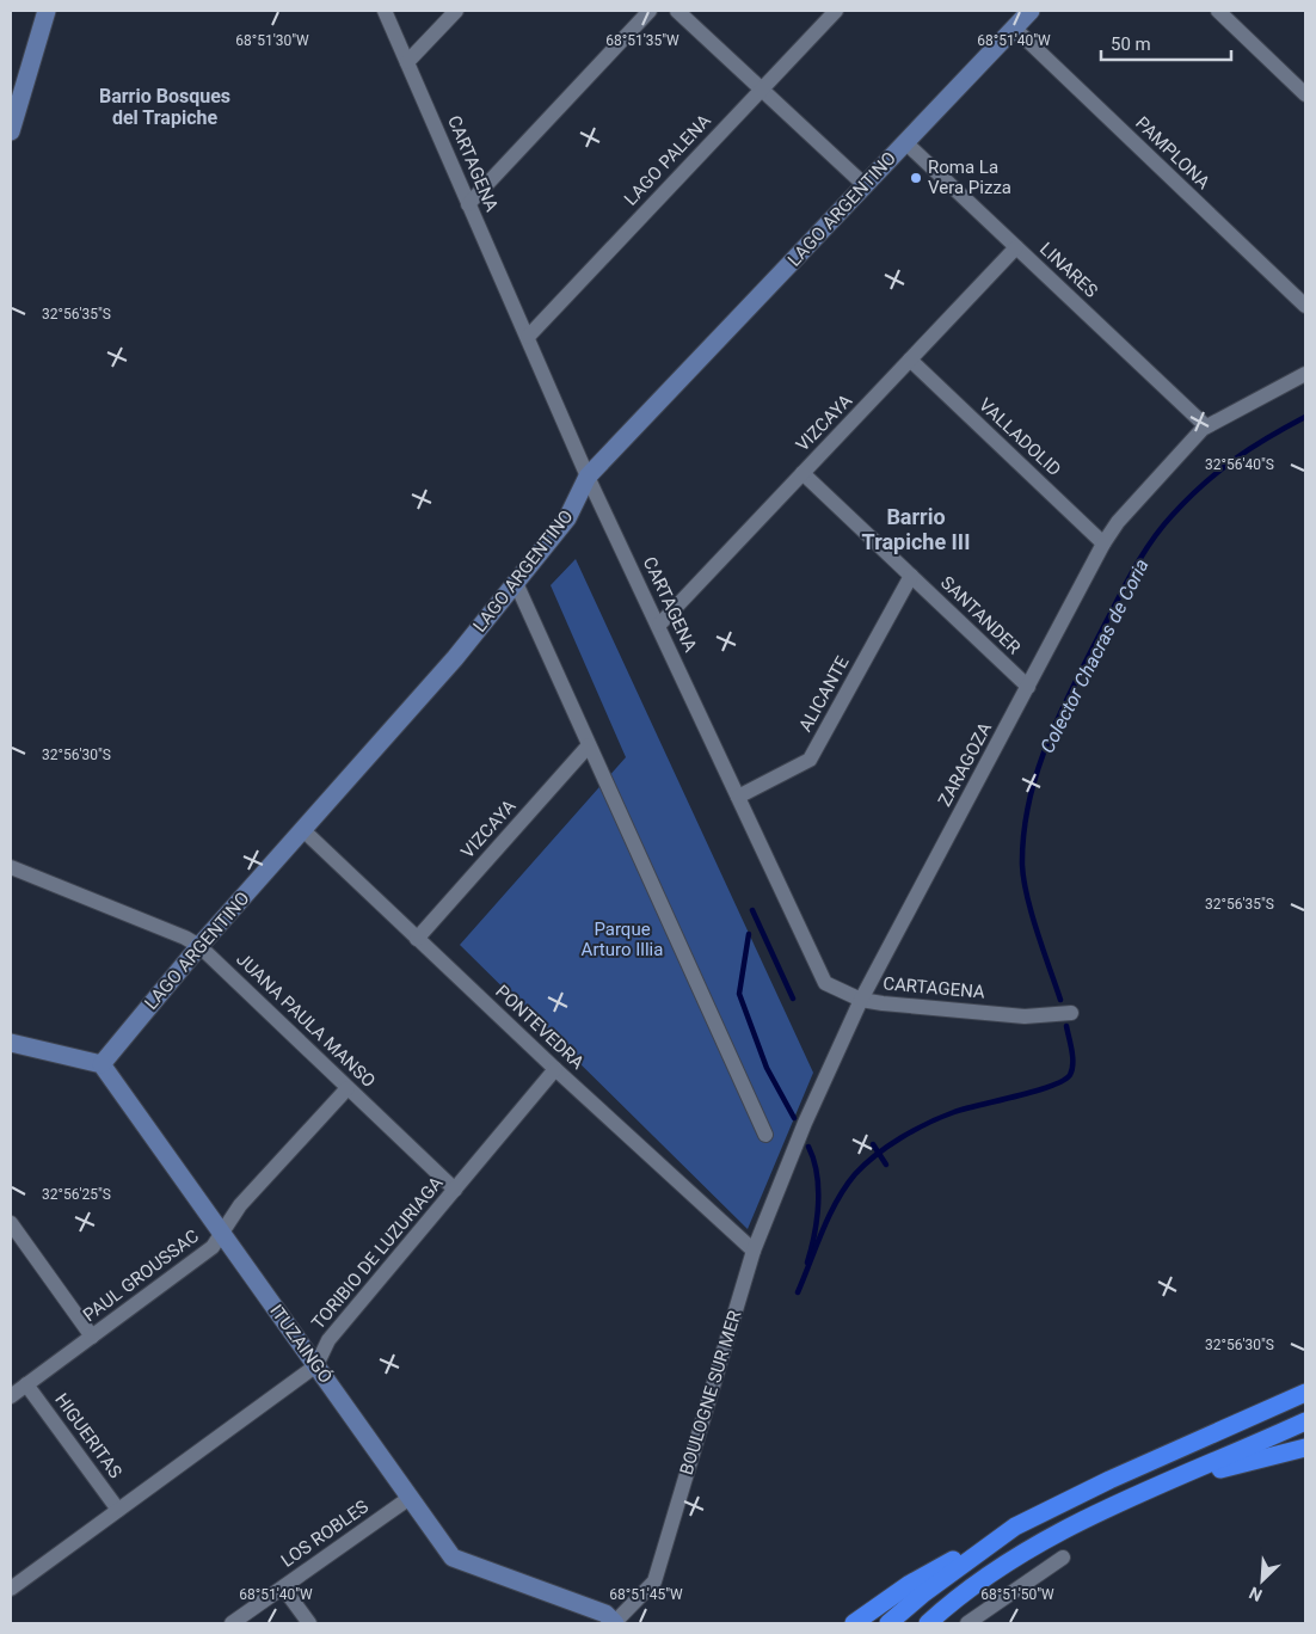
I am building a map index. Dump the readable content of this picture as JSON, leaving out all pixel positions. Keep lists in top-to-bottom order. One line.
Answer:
{"streets":{"street":["PAMPLONA","LAGO PALENA","CARTAGENA","LAGO ARGENTINO","LINARES","VIZCAYA","VALLADOLID","SANTANDER","ALICANTE","ZARAGOZA","JUANA PAULA MANSO","PONTEVEDRA","TORIBIO DE LUZURIAGA","PAUL GROUSSAC","ITUZAINGÓ","BOULOGNE SUR MER","HIGUERITAS","LOS ROBLES"]},"crossings":[["PAMPLONA","LAGO ARGENTINO"],["LAGO PALENA","CARTAGENA"],["CARTAGENA","LAGO ARGENTINO"],["CARTAGENA","VIZCAYA"],["CARTAGENA","ALICANTE"],["CARTAGENA","ZARAGOZA"],["LAGO ARGENTINO","LINARES"],["LAGO ARGENTINO","JUANA PAULA MANSO"],["LAGO ARGENTINO","PONTEVEDRA"],["LAGO ARGENTINO","ITUZAINGÓ"],["LINARES","VIZCAYA"],["LINARES","ZARAGOZA"],["VIZCAYA","VALLADOLID"],["VIZCAYA","SANTANDER"],["VIZCAYA","PONTEVEDRA"],["VALLADOLID","ZARAGOZA"],["SANTANDER","ALICANTE"],["SANTANDER","ZARAGOZA"],["ZARAGOZA","PONTEVEDRA"],["ZARAGOZA","BOULOGNE SUR MER"],["JUANA PAULA MANSO","TORIBIO DE LUZURIAGA"],["JUANA PAULA MANSO","PAUL GROUSSAC"],["PONTEVEDRA","TORIBIO DE LUZURIAGA"],["PONTEVEDRA","BOULOGNE SUR MER"],["TORIBIO DE LUZURIAGA","ITUZAINGÓ"],["TORIBIO DE LUZURIAGA","HIGUERITAS"],["PAUL GROUSSAC","ITUZAINGÓ"],["PAUL GROUSSAC","HIGUERITAS"],["ITUZAINGÓ","BOULOGNE SUR MER"],["ITUZAINGÓ","LOS ROBLES"]],"districts":["Barrio Bosques del Trapiche","Barrio Trapiche III"],"water":["Colector Chacras de Coria"],"parks":["Parque Arturo Illia"],"places":["Roma La Vera Pizza"],"scale_bar":"50 m","north":"bottom left","coordinates":["68°51'30\"W","68°51'35\"W","68°51'40\"W","32°56'35\"S","32°56'40\"S","32°56'30\"S","32°56'25\"S","68°51'45\"W","68°51'50\"W"]}
